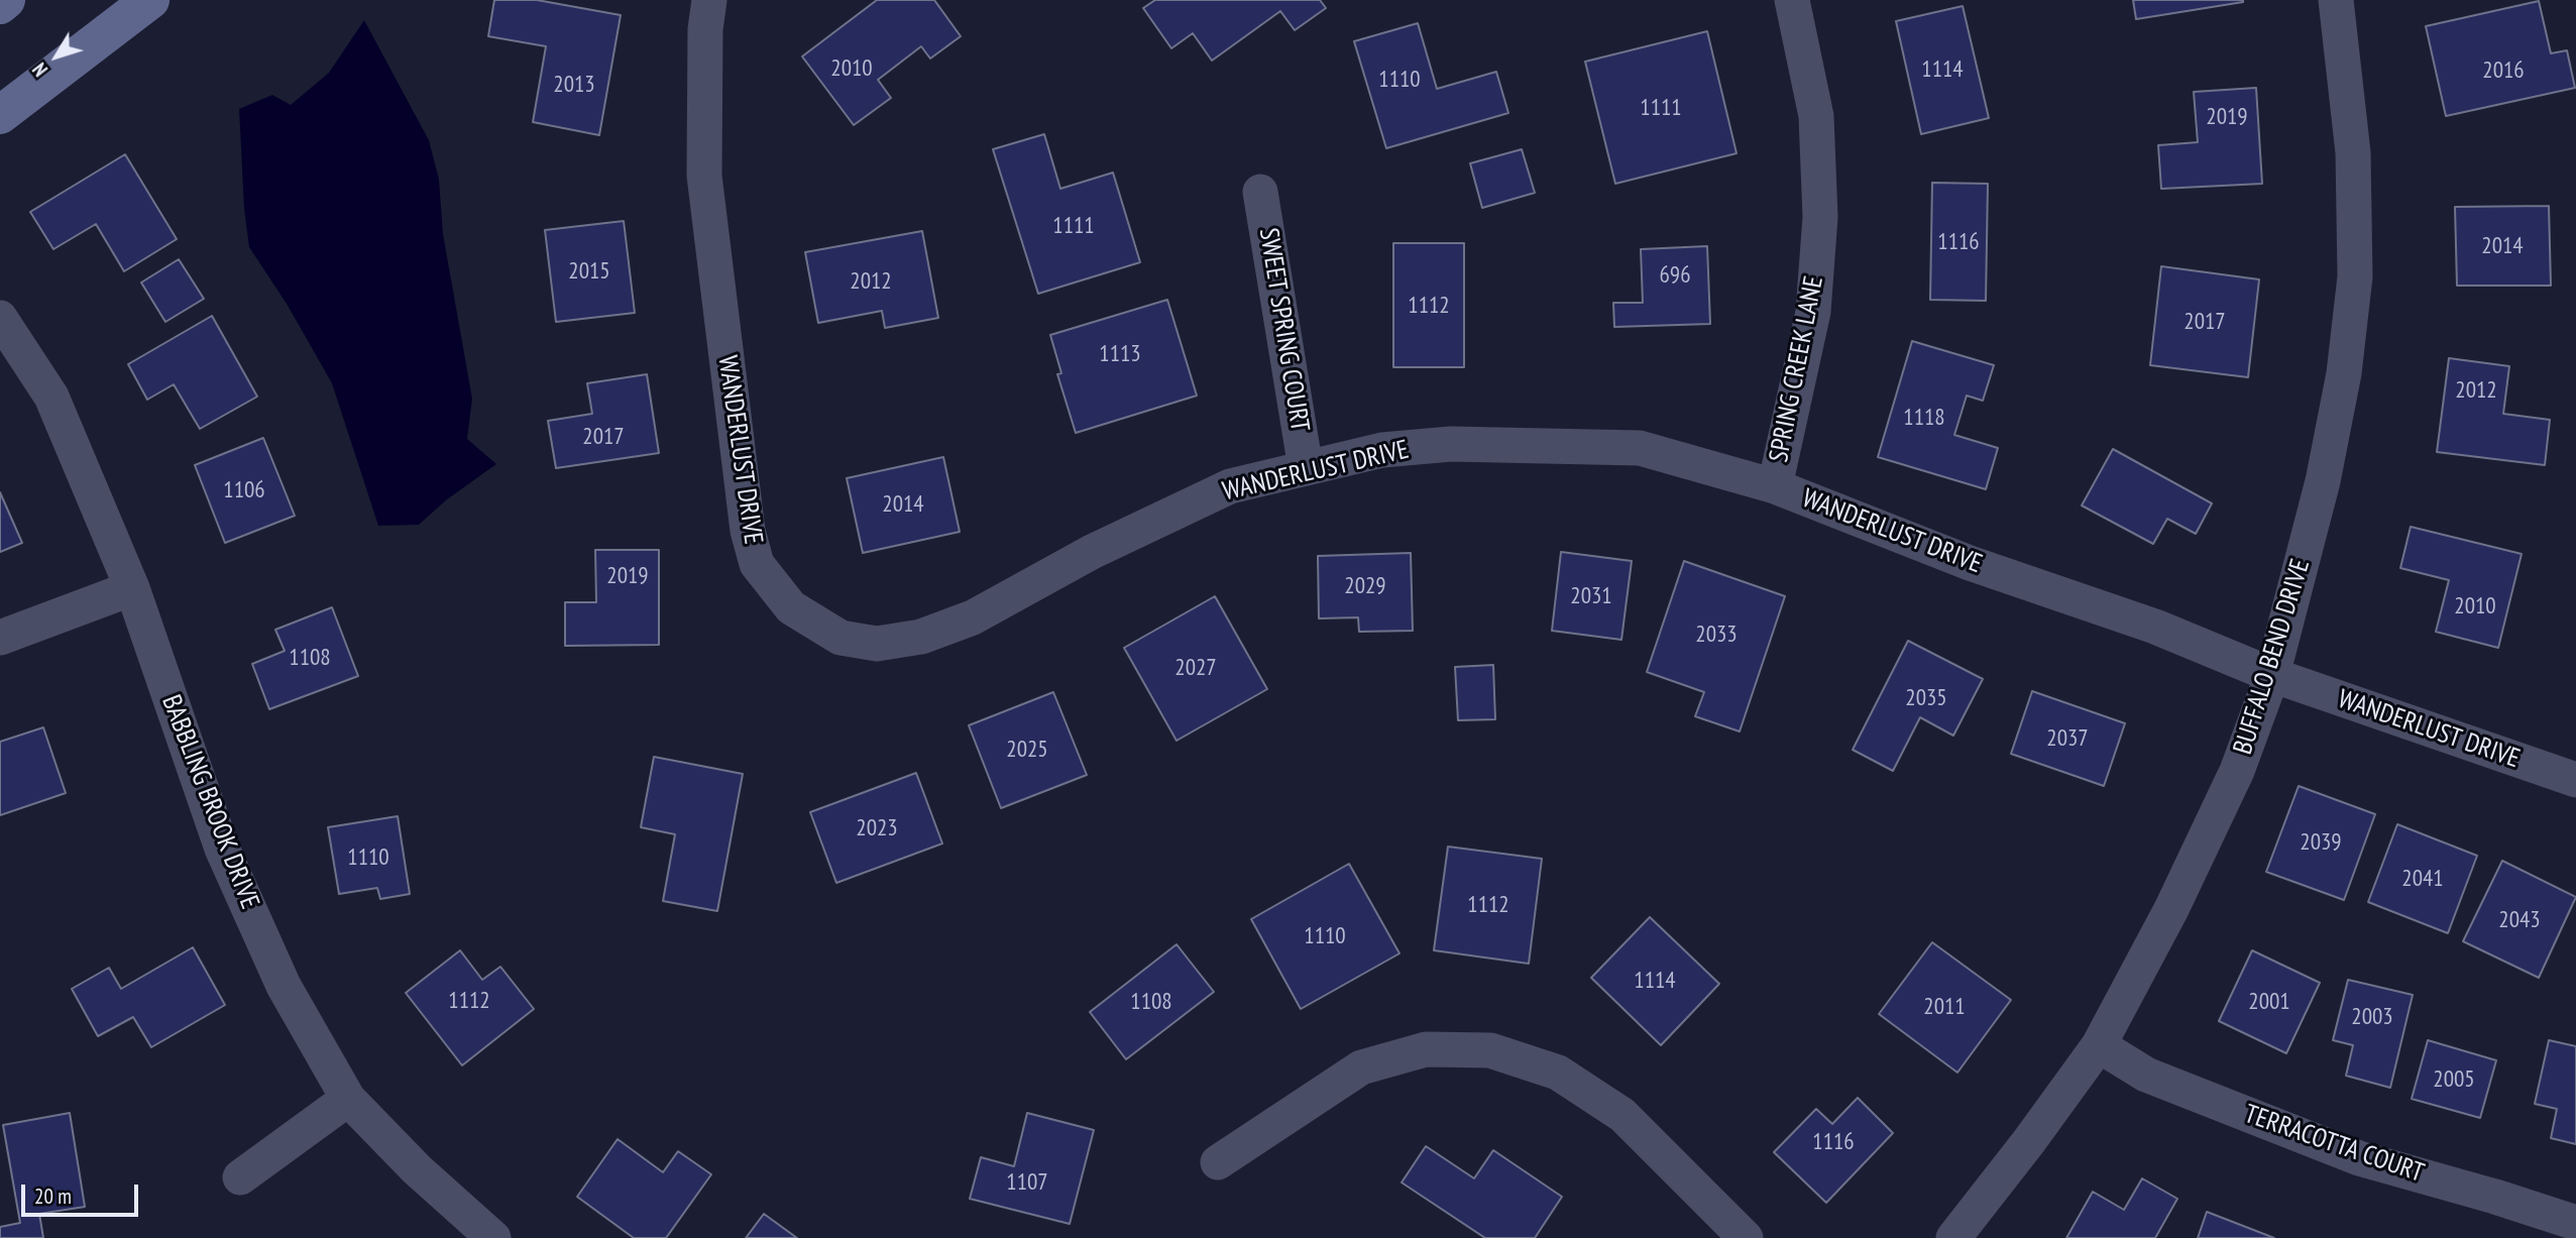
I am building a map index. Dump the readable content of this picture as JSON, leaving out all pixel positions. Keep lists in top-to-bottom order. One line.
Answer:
{"streets":{"street":["SWEET SPRING COURT","SPRING CREEK LANE","WANDERLUST DRIVE","BUFFALO BEND DRIVE","BABBLING BROOK DRIVE","TERRACOTTA COURT"]},"crossings":[["SWEET SPRING COURT","WANDERLUST DRIVE"],["SPRING CREEK LANE","WANDERLUST DRIVE"],["WANDERLUST DRIVE","BUFFALO BEND DRIVE"],["BUFFALO BEND DRIVE","TERRACOTTA COURT"]],"house_numbers":["2010","1114","2016","1110","2013","1111","2019","1111","1116","2014","2015","696","2012","1112","2017","1113","2012","1118","2017","1106","2014","2019","2029","2031","2010","2033","1108","2027","2035","2037","2025","2023","2039","1110","2041","1112","2043","1110","1114","1112","1108","2001","2011","2003","2005","1116","1107"],"scale_bar":"20 m","north":"bottom left"}
